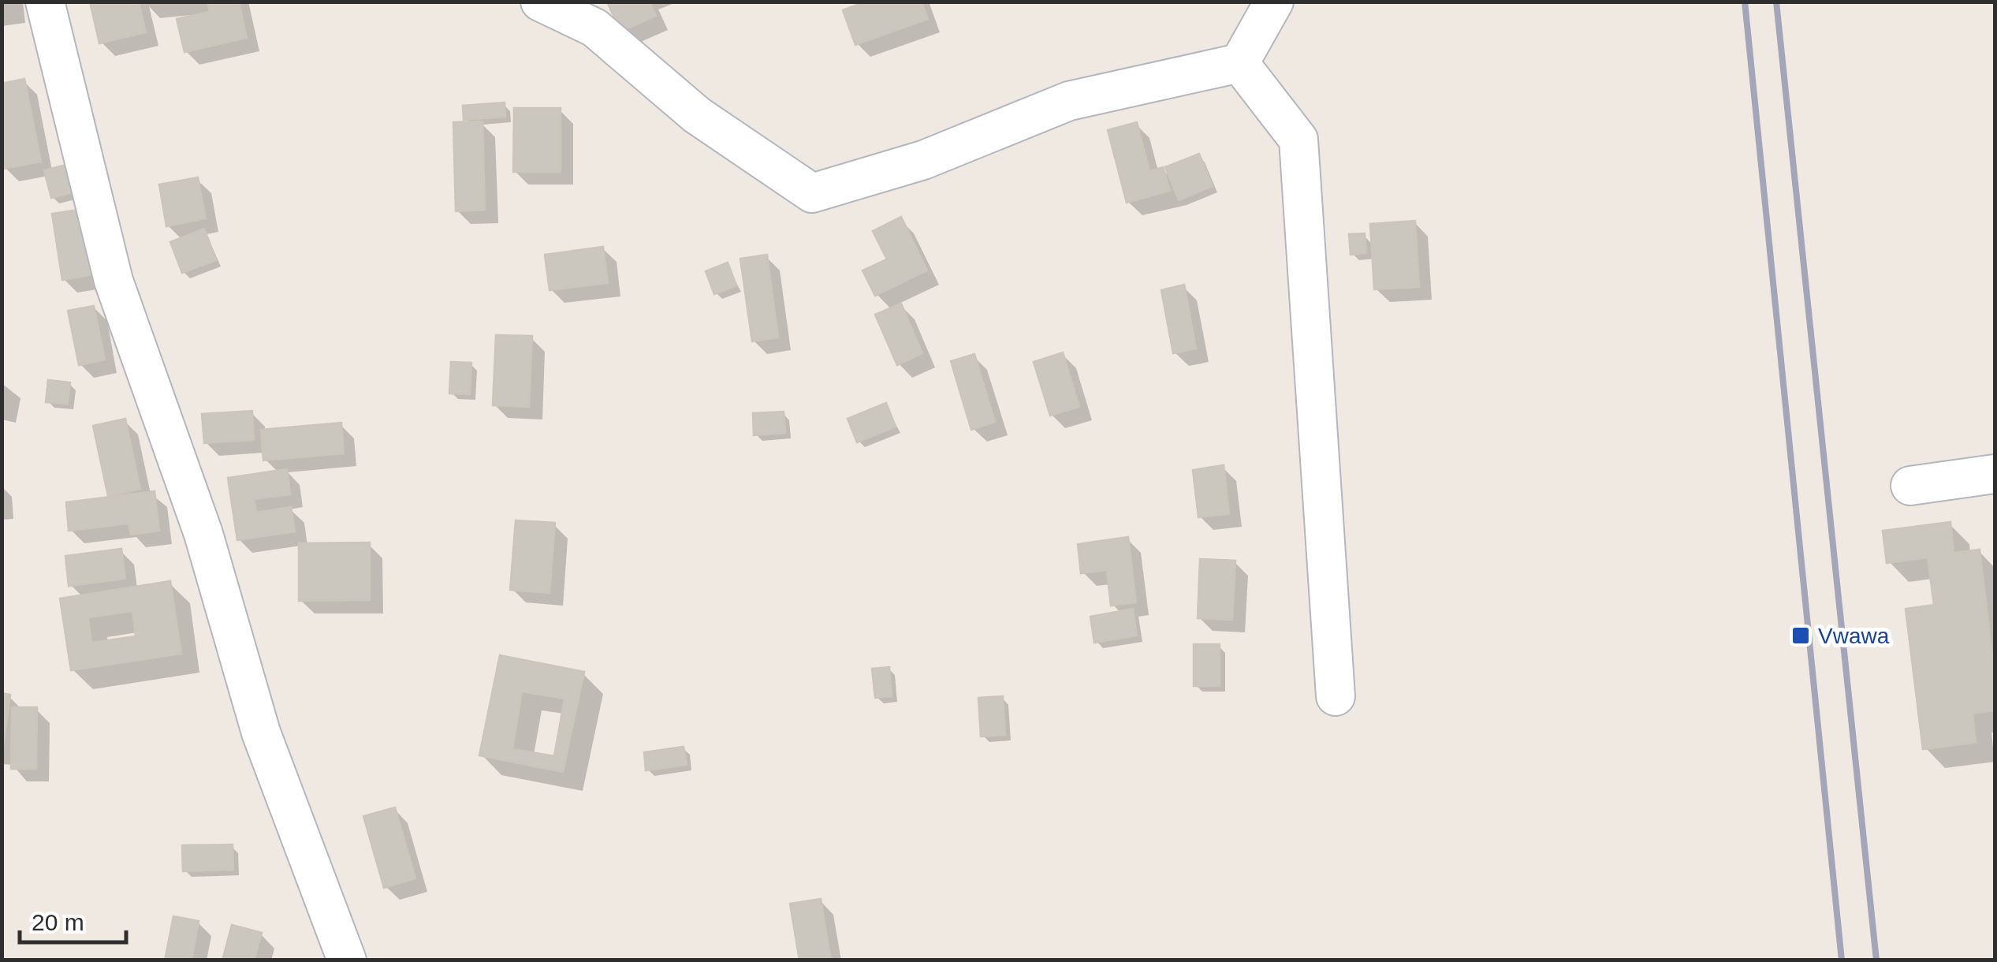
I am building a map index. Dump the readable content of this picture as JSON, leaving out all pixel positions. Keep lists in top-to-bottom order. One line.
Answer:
{"places":{"transit":["Vwawa"]},"scale_bar":"20 m"}
